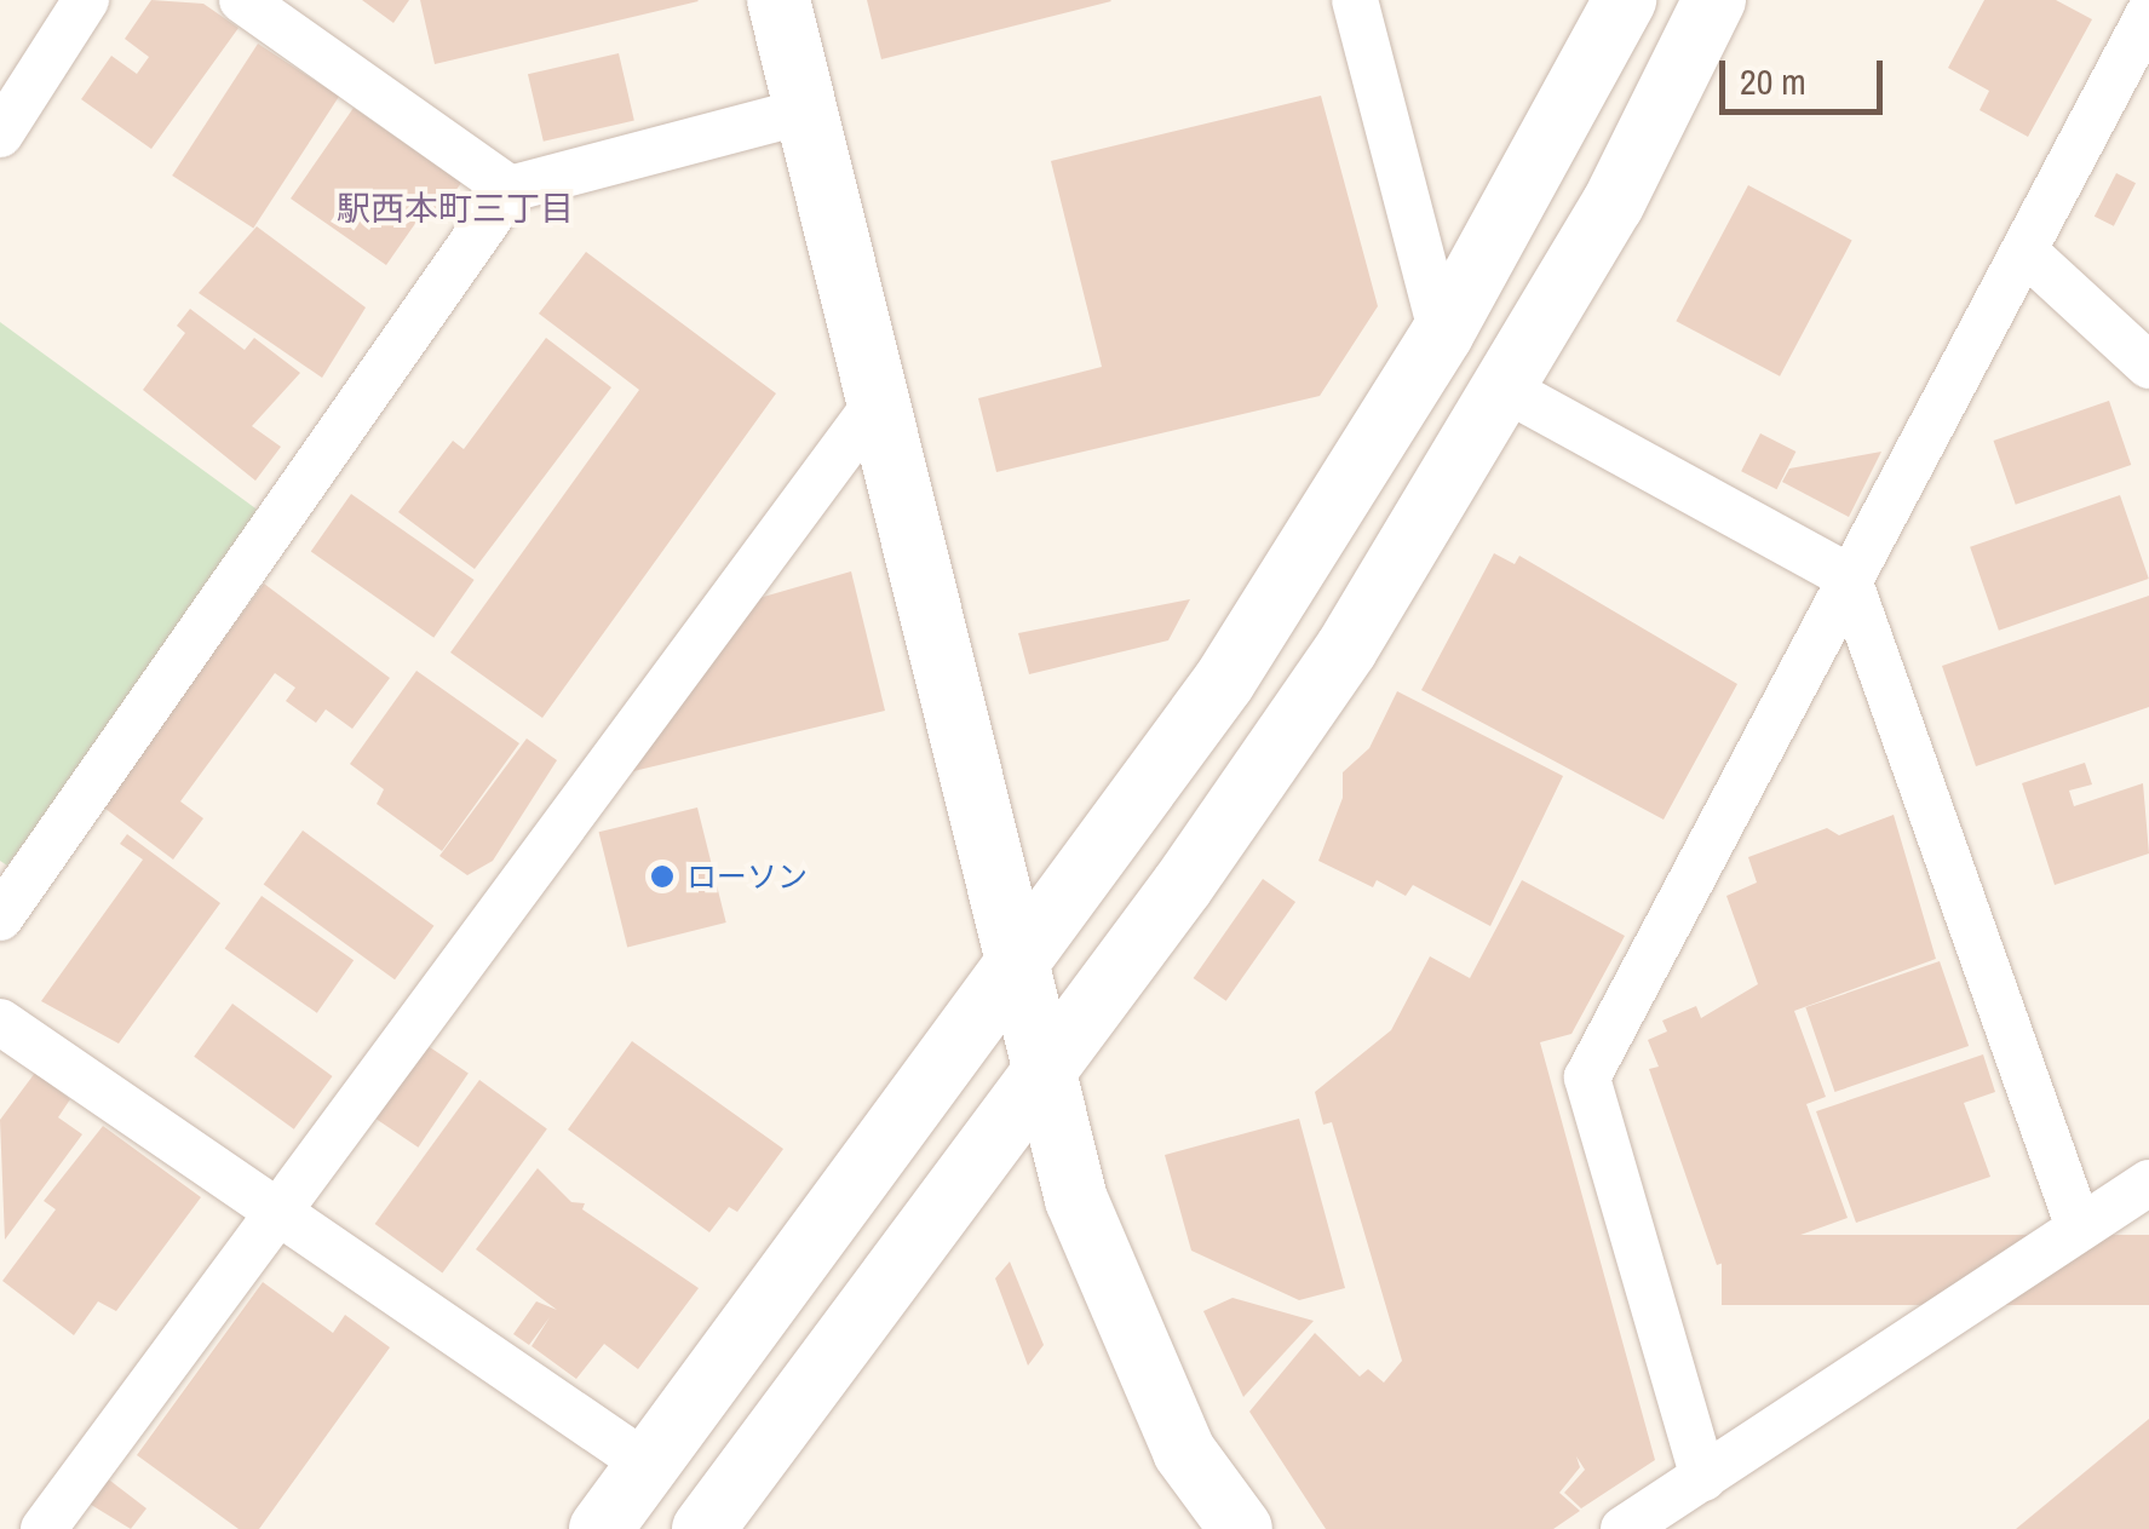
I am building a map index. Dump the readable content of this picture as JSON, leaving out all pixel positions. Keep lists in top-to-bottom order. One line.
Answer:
{"districts":["駅西本町三丁目"],"places":["ローソン"],"scale_bar":"20 m"}
